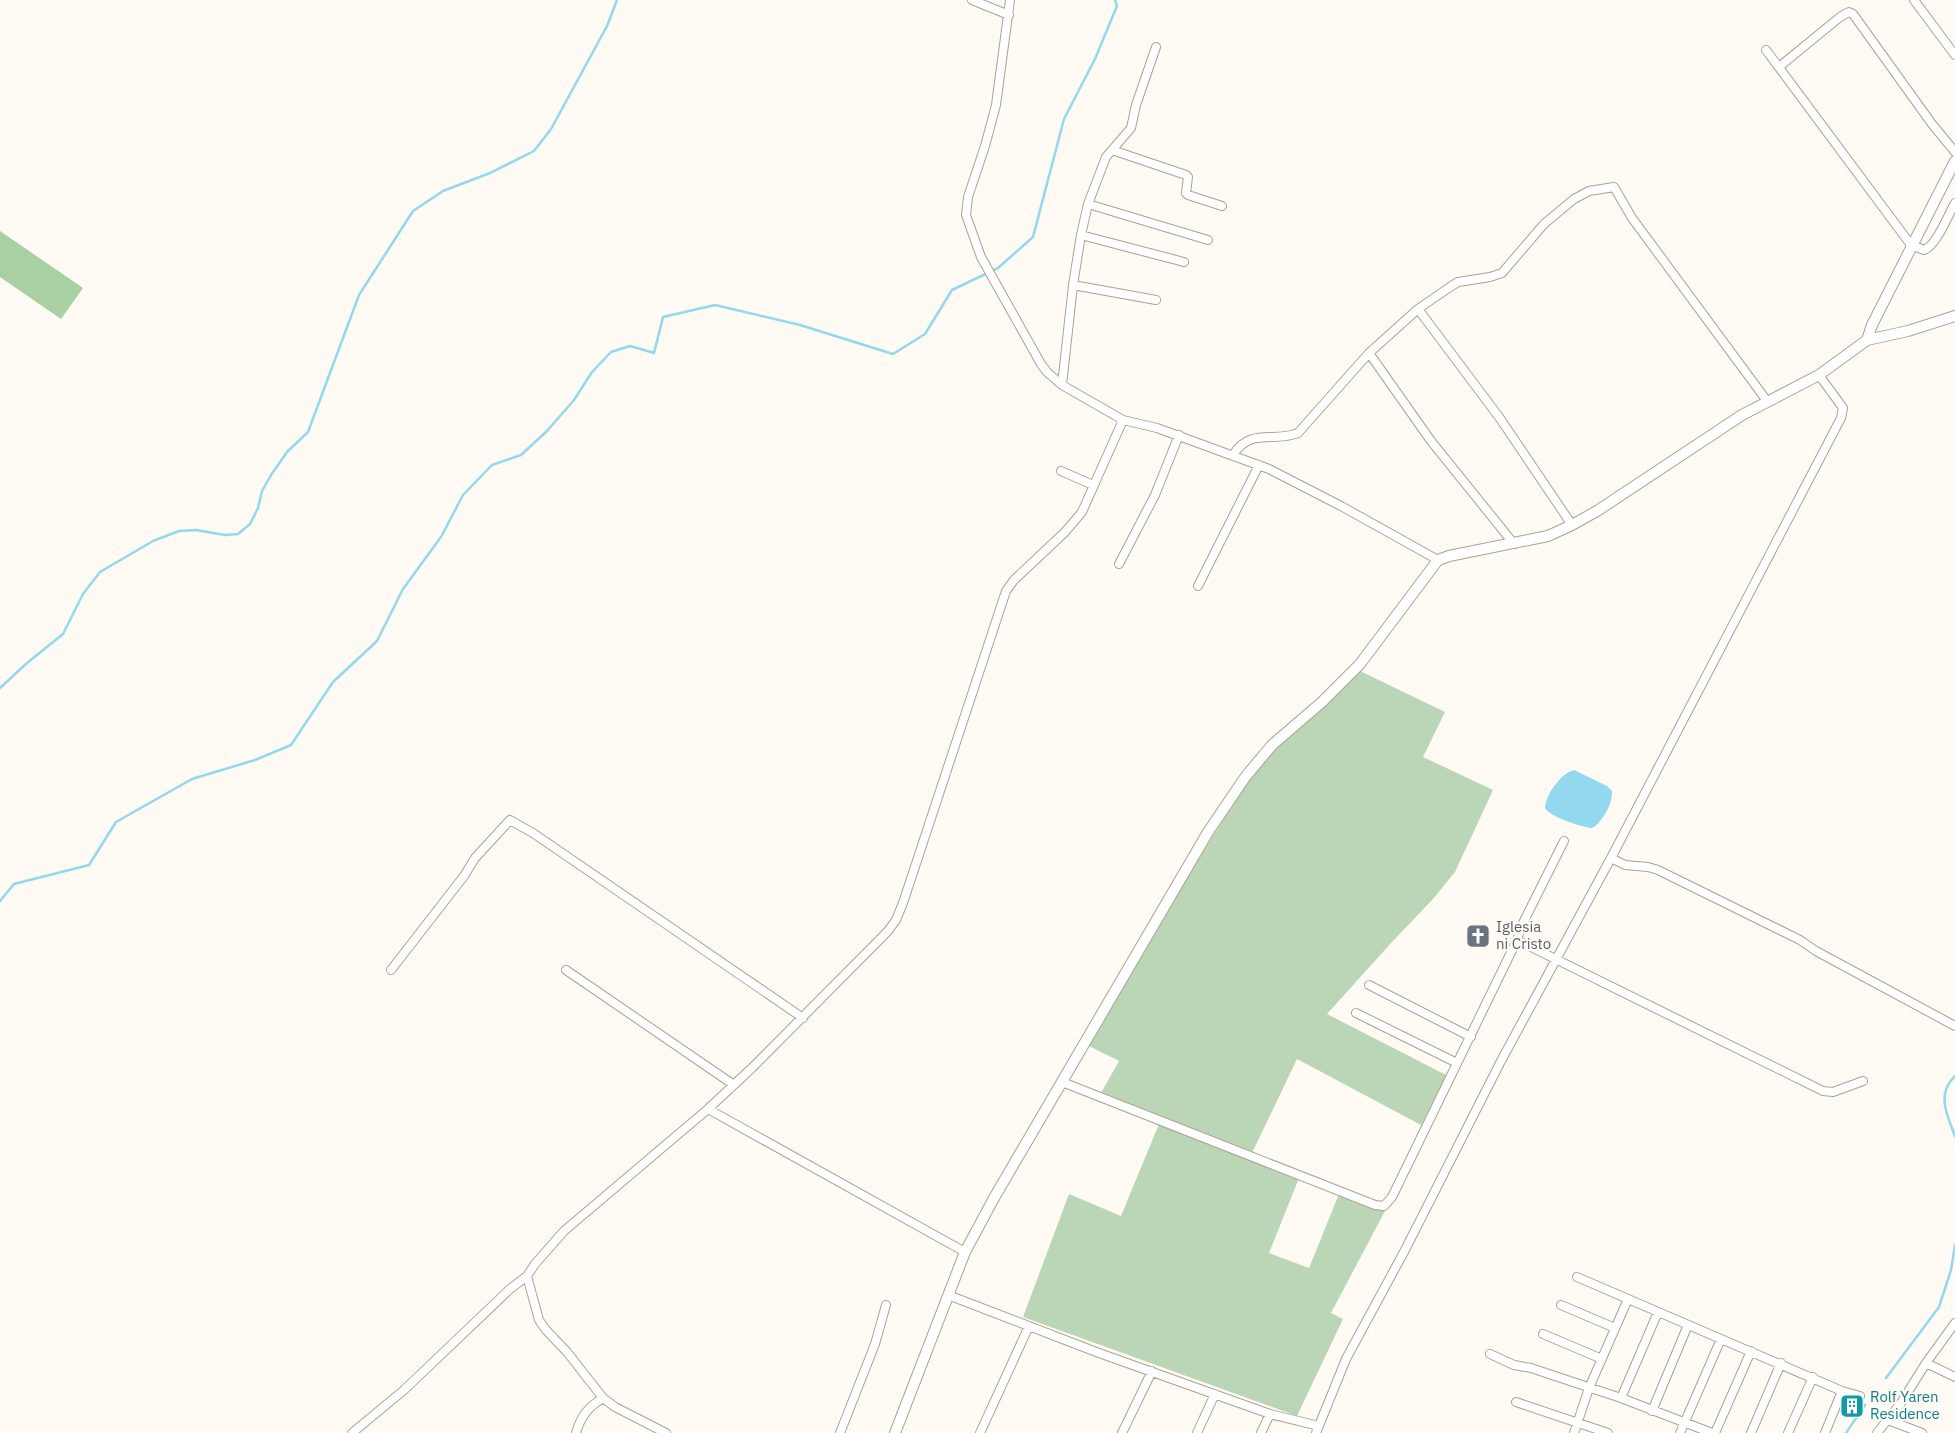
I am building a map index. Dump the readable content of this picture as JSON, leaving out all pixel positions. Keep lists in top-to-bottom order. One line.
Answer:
{"places":{"church":["Iglesia ni Cristo"],"building":["Rolf Yaren Residence"]}}
